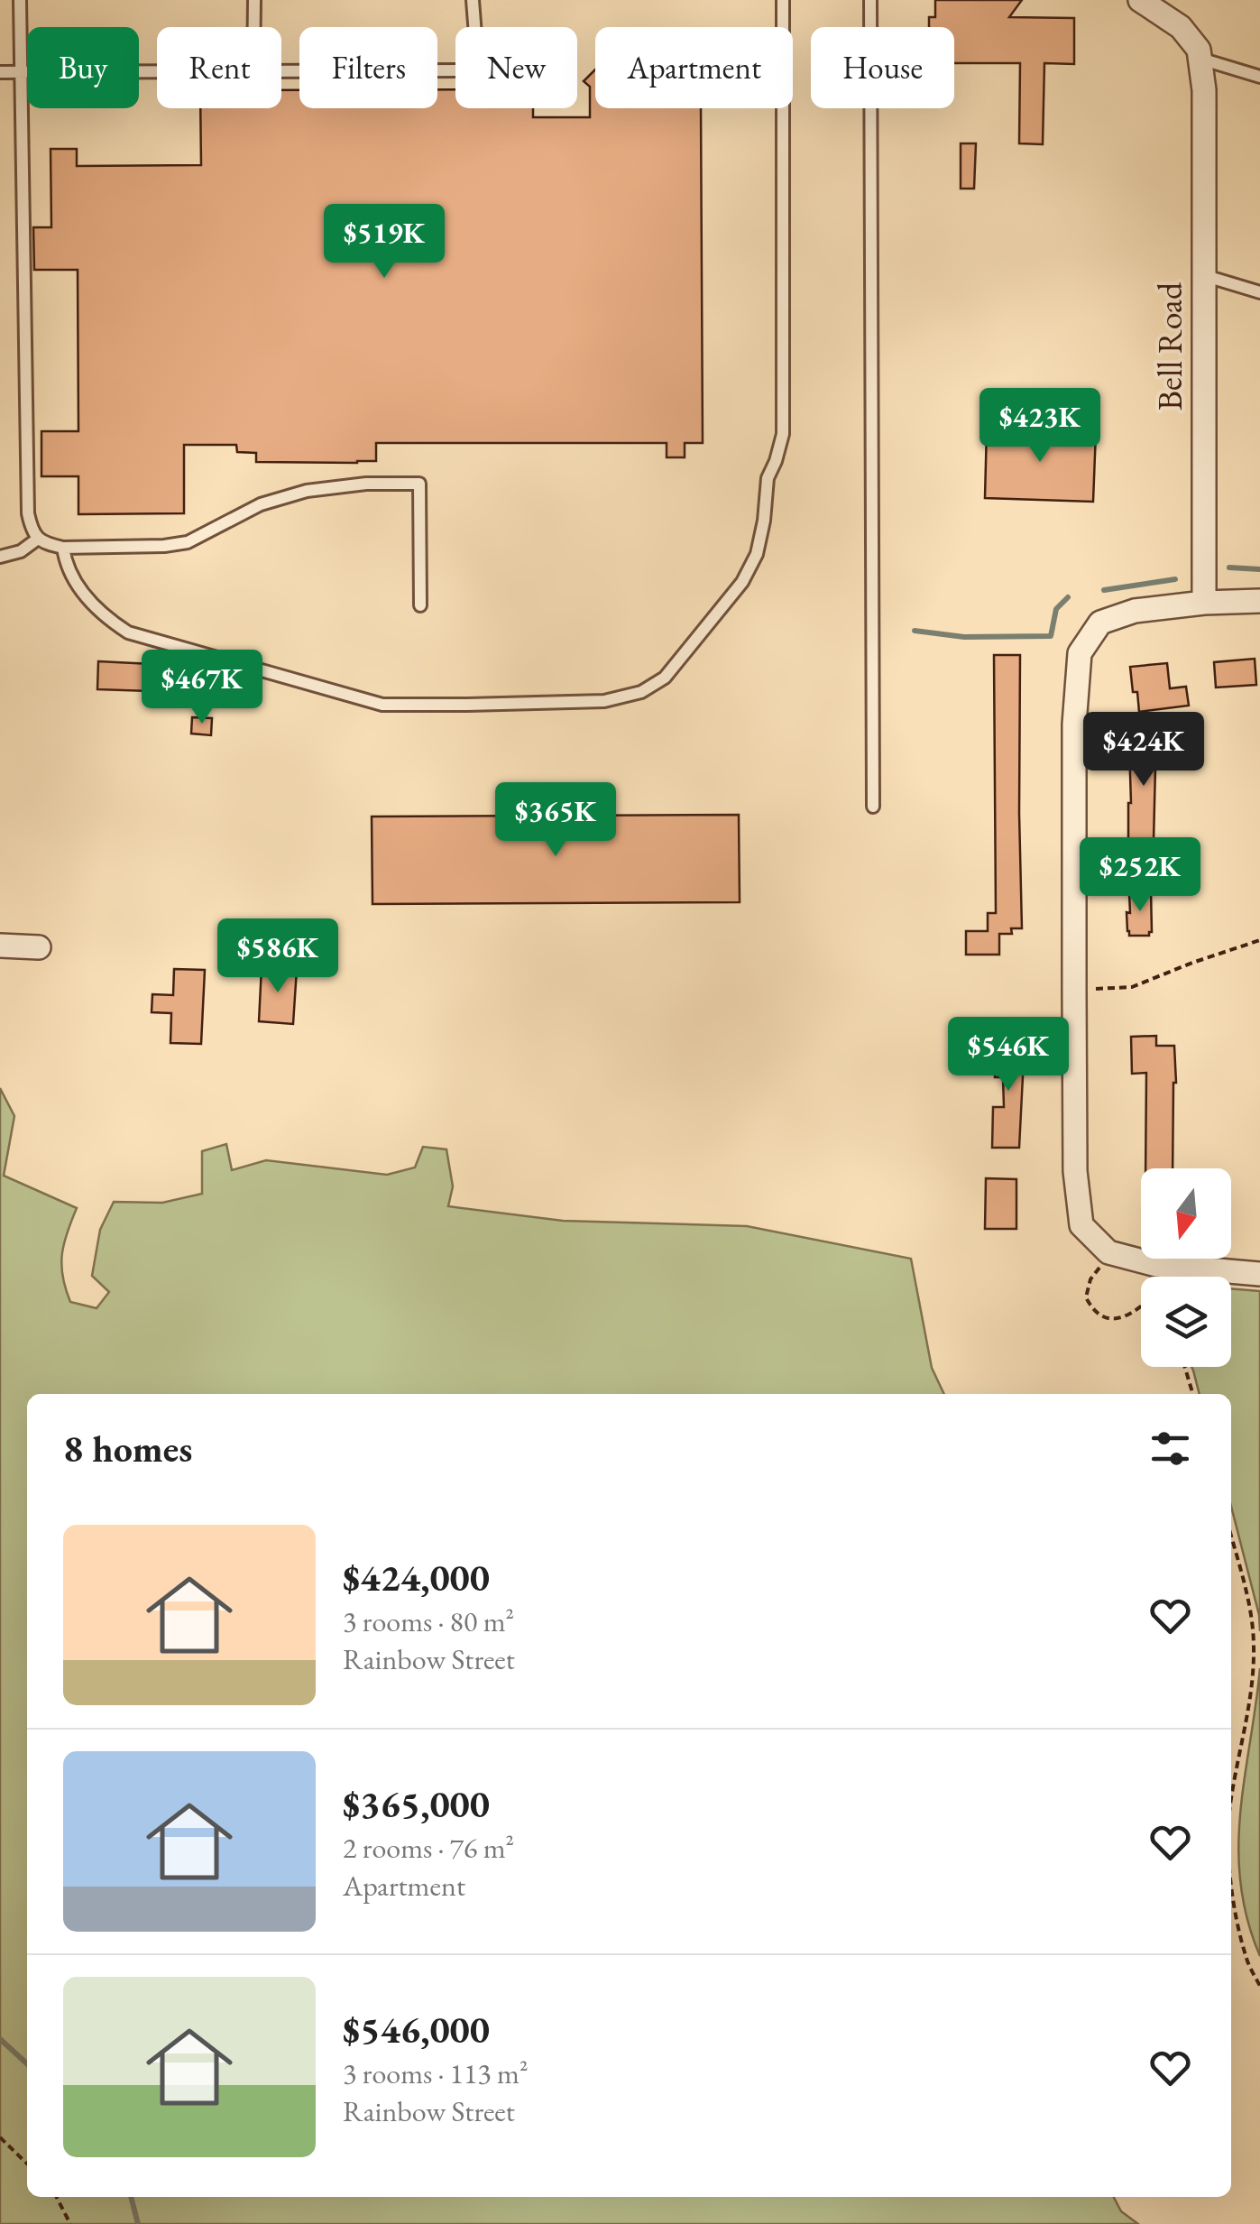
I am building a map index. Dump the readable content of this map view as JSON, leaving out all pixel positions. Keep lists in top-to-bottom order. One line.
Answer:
{"streets":{"street":["Bell Road"]},"north":"bottom","page":{"chip":["Buy","Rent","Filters","New","Apartment","House"],"price":["$519K","$423K","$467K","$424K","$365K","$252K","$586K","$546K"],"heading":"8 homes","list":[{"name":"$424,000","note":"3 rooms · 80 m² · Rainbow Street"},{"name":"$365,000","note":"2 rooms · 76 m² · Apartment"},{"name":"$546,000","note":"3 rooms · 113 m² · Rainbow Street"}]}}
